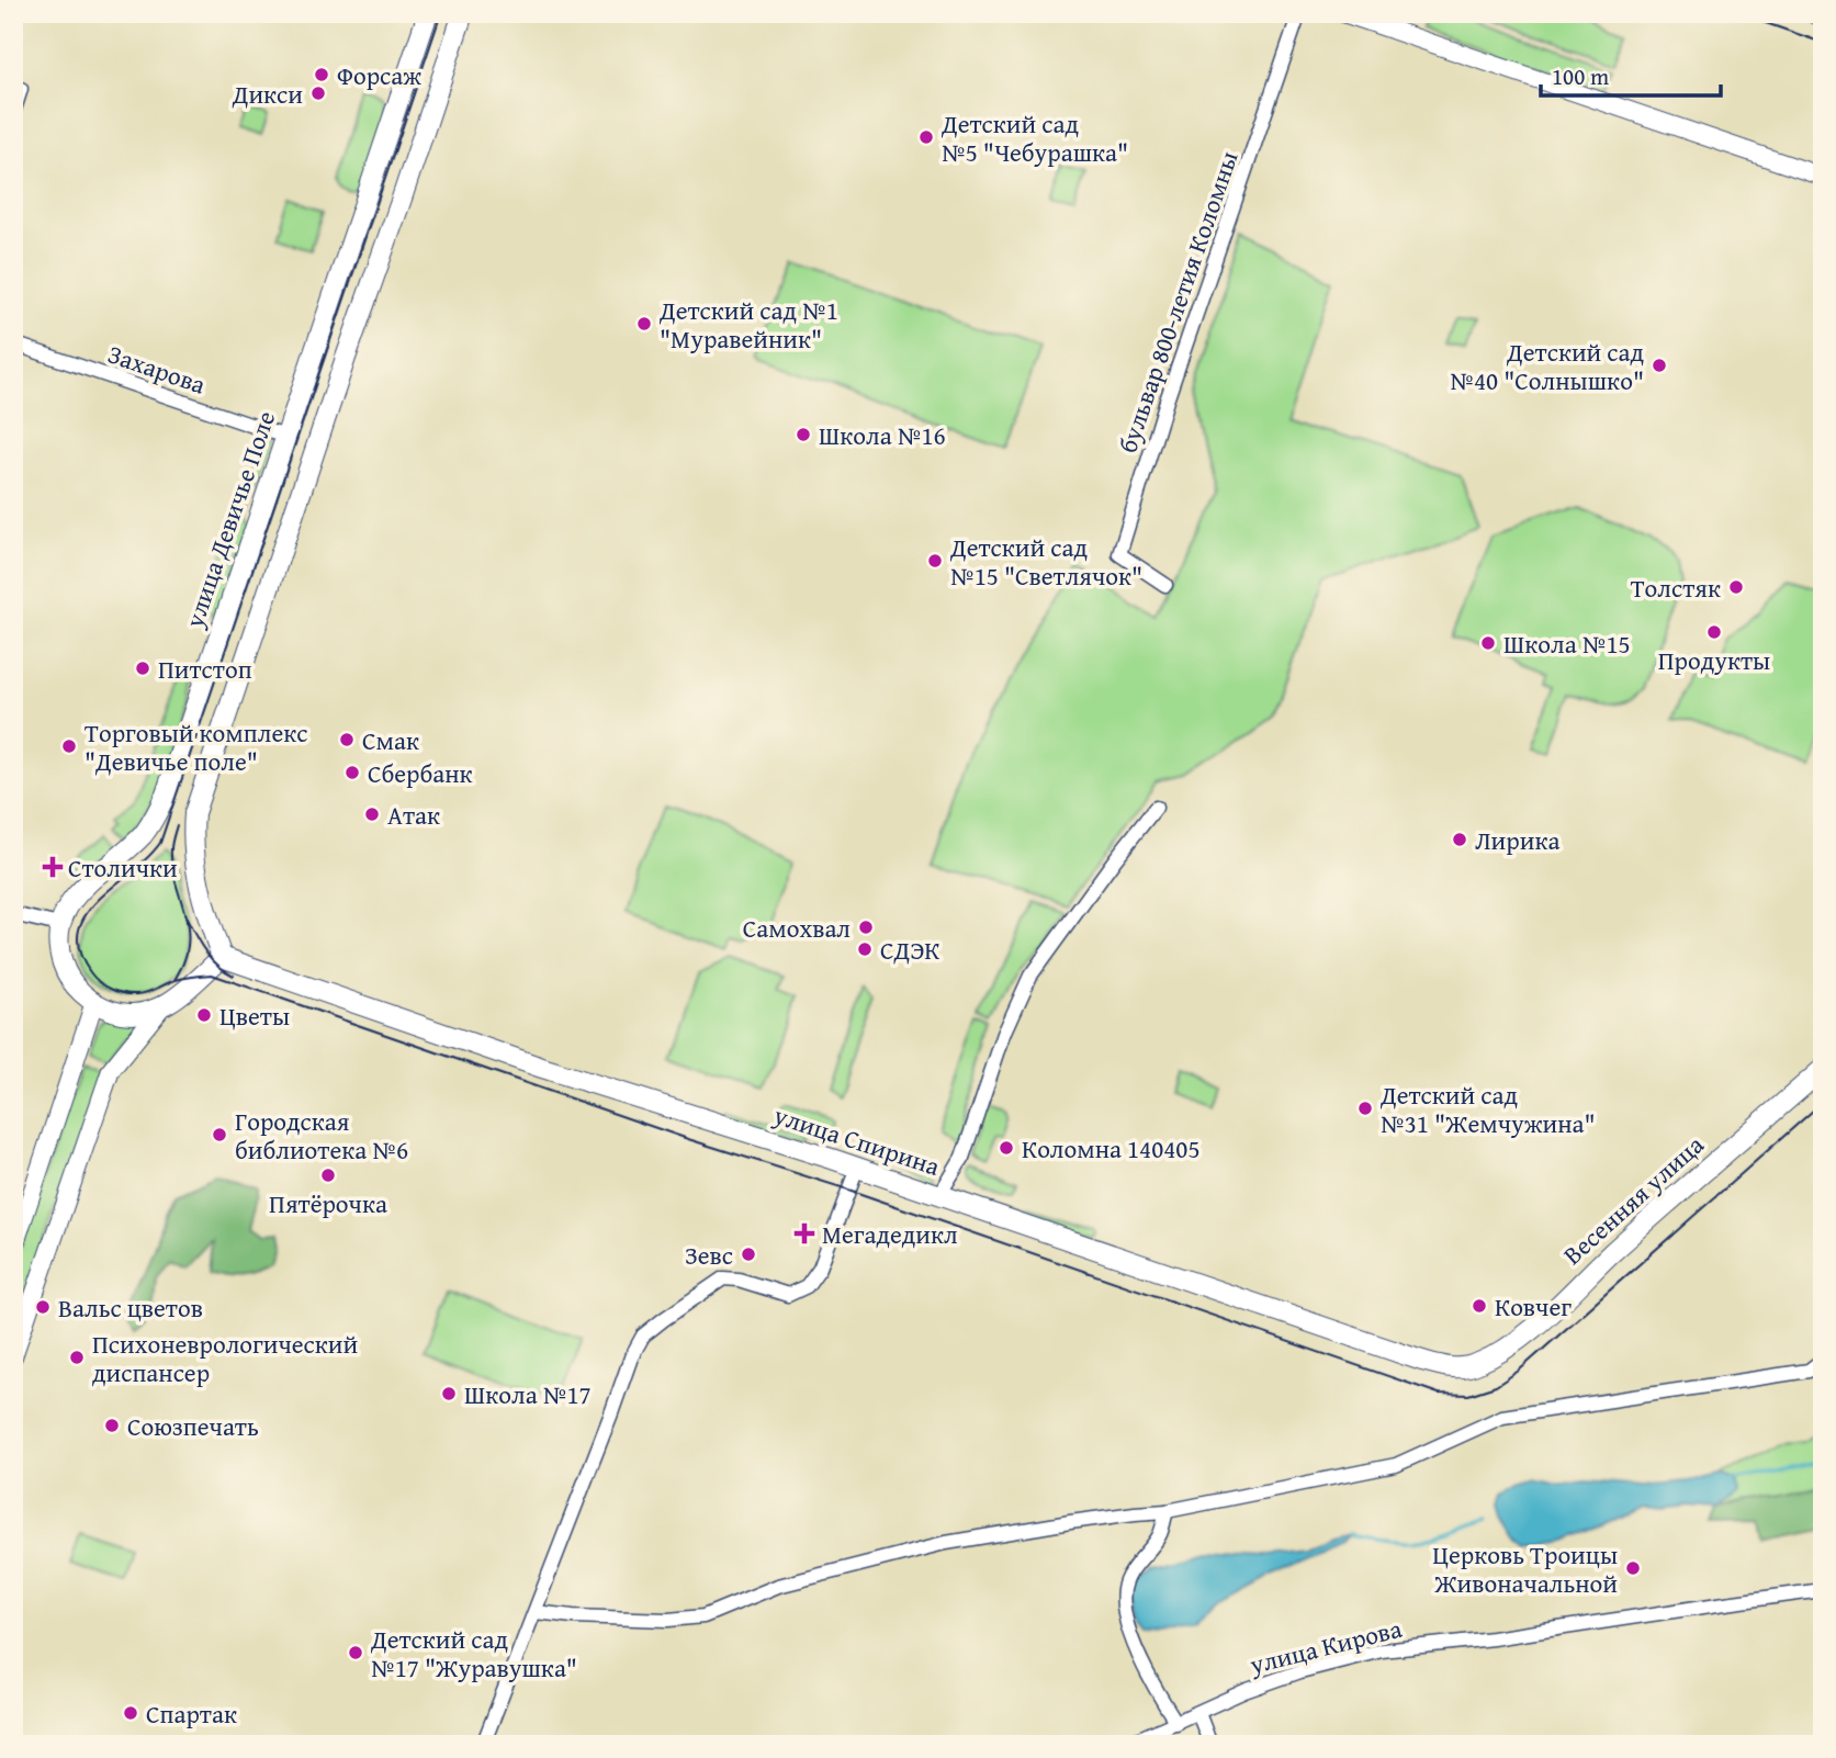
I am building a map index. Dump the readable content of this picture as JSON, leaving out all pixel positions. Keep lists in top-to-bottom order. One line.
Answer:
{"streets":{"main road":["улица Девичье Поле","улица Спирина","Весенняя улица"],"street":["бульвар 800-летия Коломны","Захарова","улица Кирова"]},"crossings":[["Захарова","улица Девичье Поле"],["улица Спирина","Весенняя улица"]],"places":{"other":["Форсаж","Дикси","Детский сад №5 \"Чебурашка\"","Детский сад №1 \"Муравейник\"","Детский сад №40 \"Солнышко\"","Школа №16","Детский сад №15 \"Светлячок\"","Толстяк","Продукты","Школа №15","Питстоп","Смак","Торговый комплекс \"Девичье поле\"","Сбербанк","Атак","Лирика","Самохвал","СДЭК","Цветы","Детский сад №31 \"Жемчужина\"","Городская библиотека №6","Коломна 140405","Пятёрочка","Зевс","Ковчег","Вальс цветов","Психоневрологический диспансер","Школа №17","Союзпечать","Церковь Троицы Живоначальной","Детский сад №17 \"Журавушка\"","Спартак"],"health":["Столички","Мегадедикл"]},"scale_bar":"100 m"}
